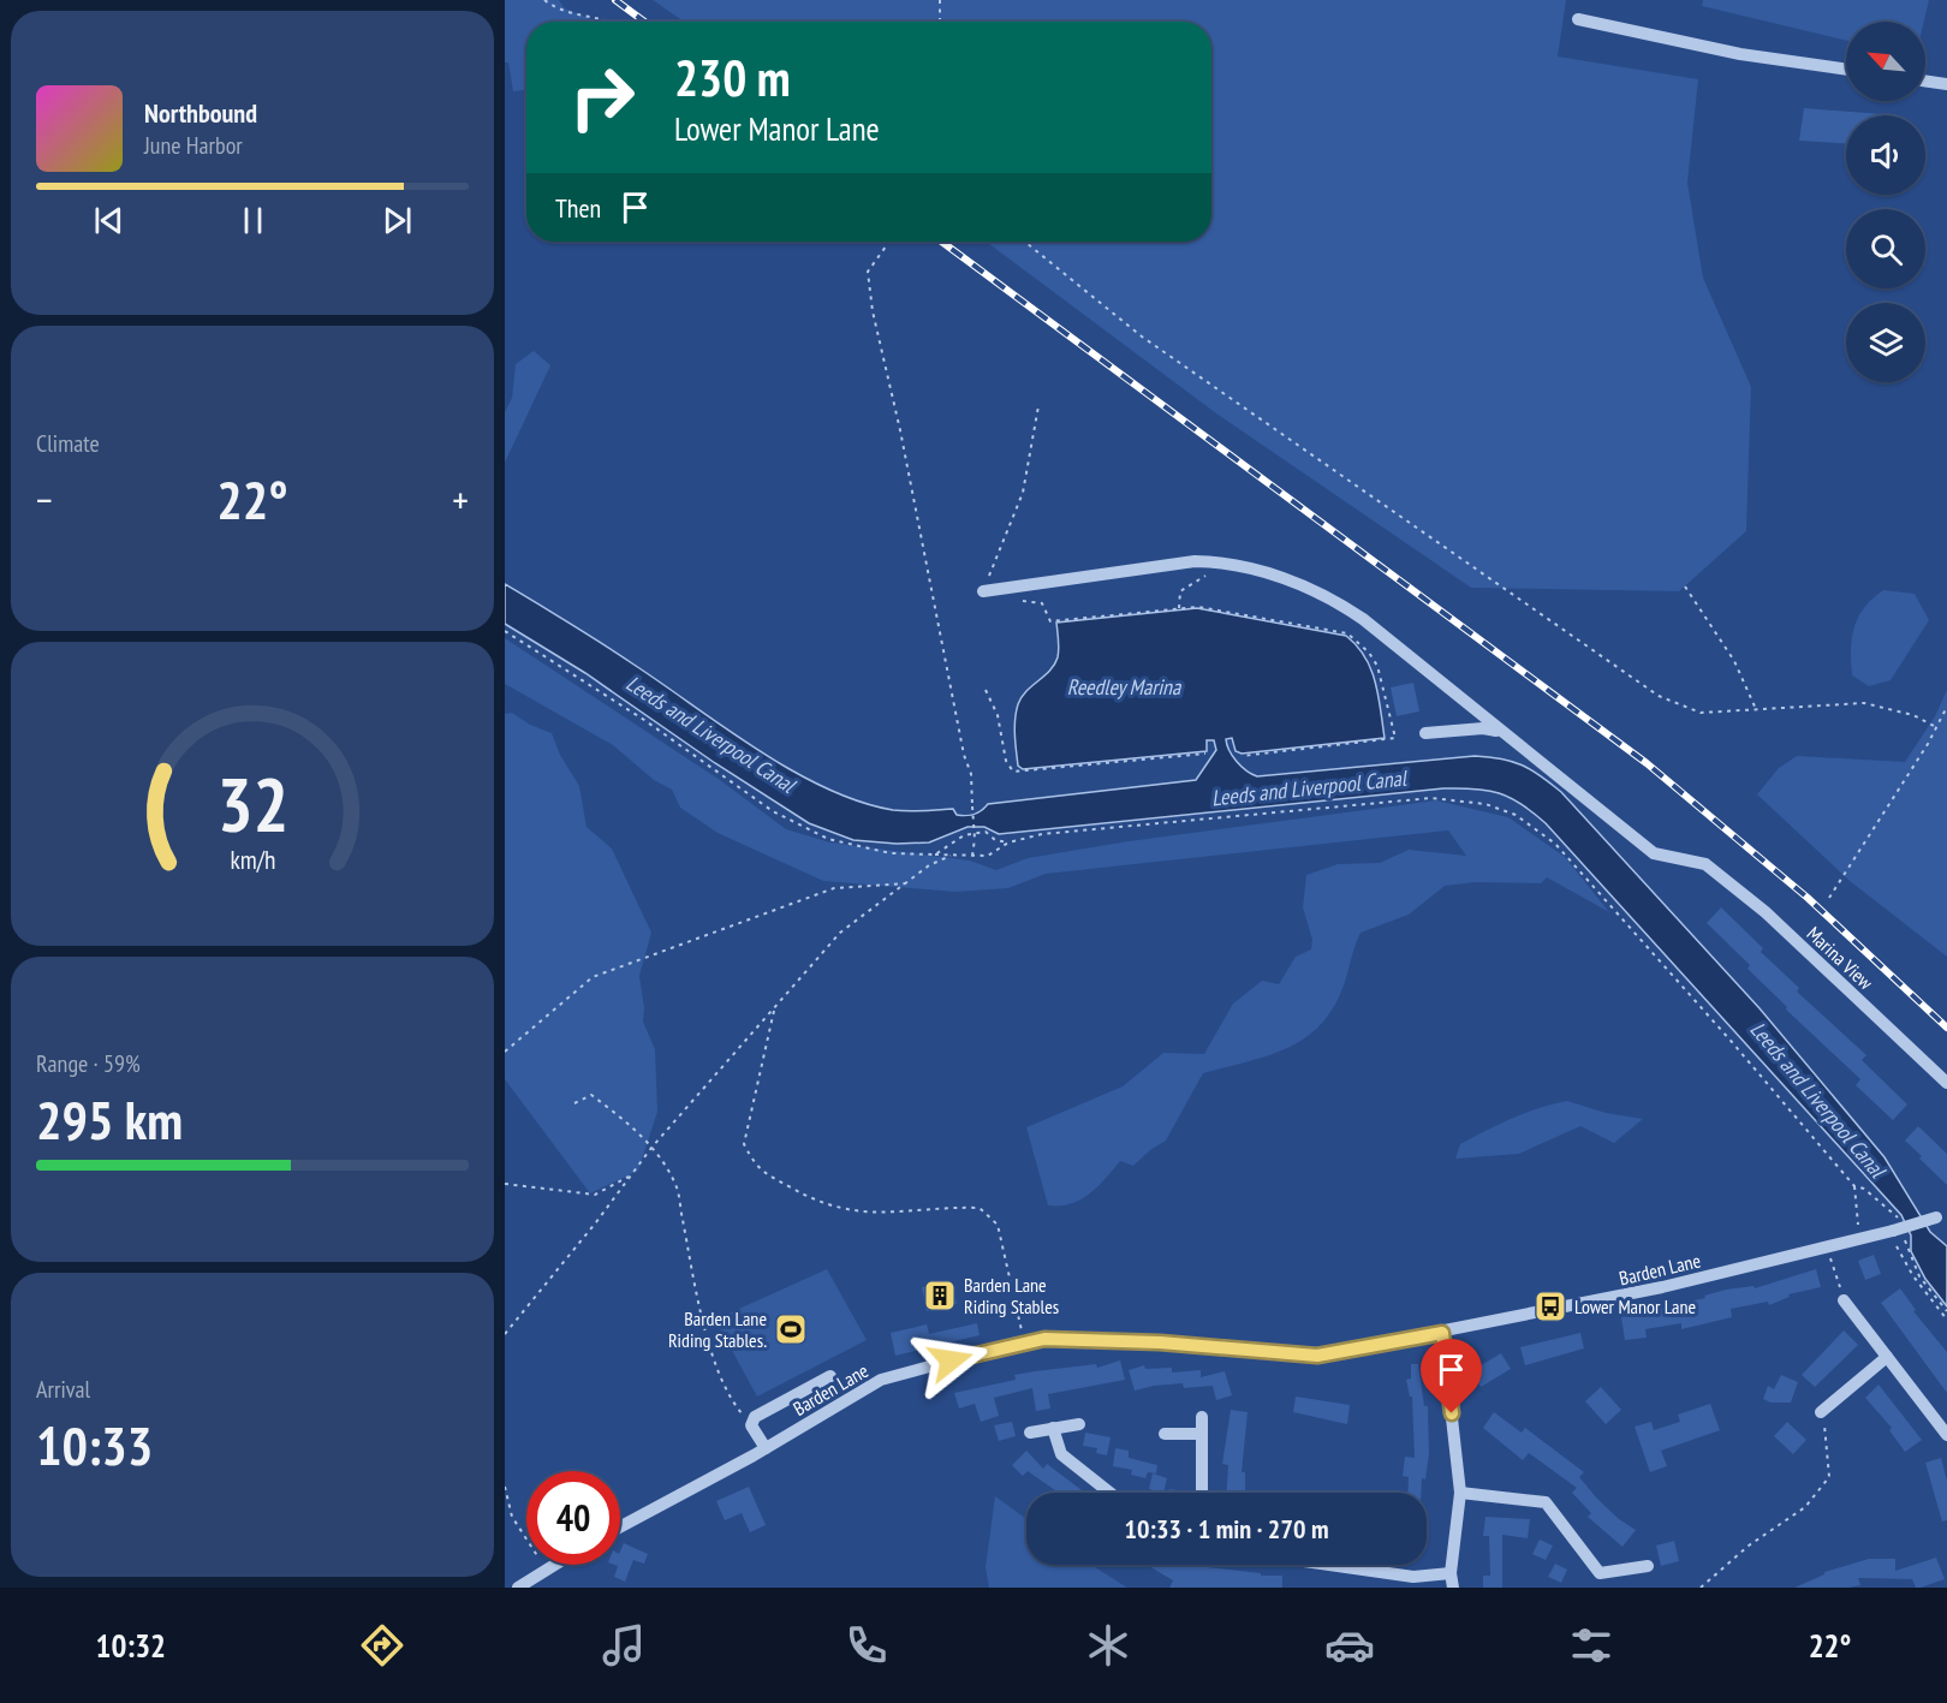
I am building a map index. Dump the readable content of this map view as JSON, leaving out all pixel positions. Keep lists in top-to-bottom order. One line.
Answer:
{"streets":{"street":["Marina View","Barden Lane"]},"water":["Reedley Marina","Leeds and Liverpool Canal"],"places":{"building":["Barden Lane Riding Stables"],"bus stop":["Lower Manor Lane"],"sports":["Barden Lane Riding Stables."]},"north":"top left","page":{"turn":["230 m","Lower Manor Lane"],"song":["Northbound","June Harbor"],"then":"Then","tile":["Climate",["Range · 59%","295 km"],["Arrival","10:33"]],"heat":["−","22°","+"],"limit":"40","trip":"10:33 · 1 min · 270 m","tabs":["10:32","22°"],"gauge":["32","km/h"]}}
